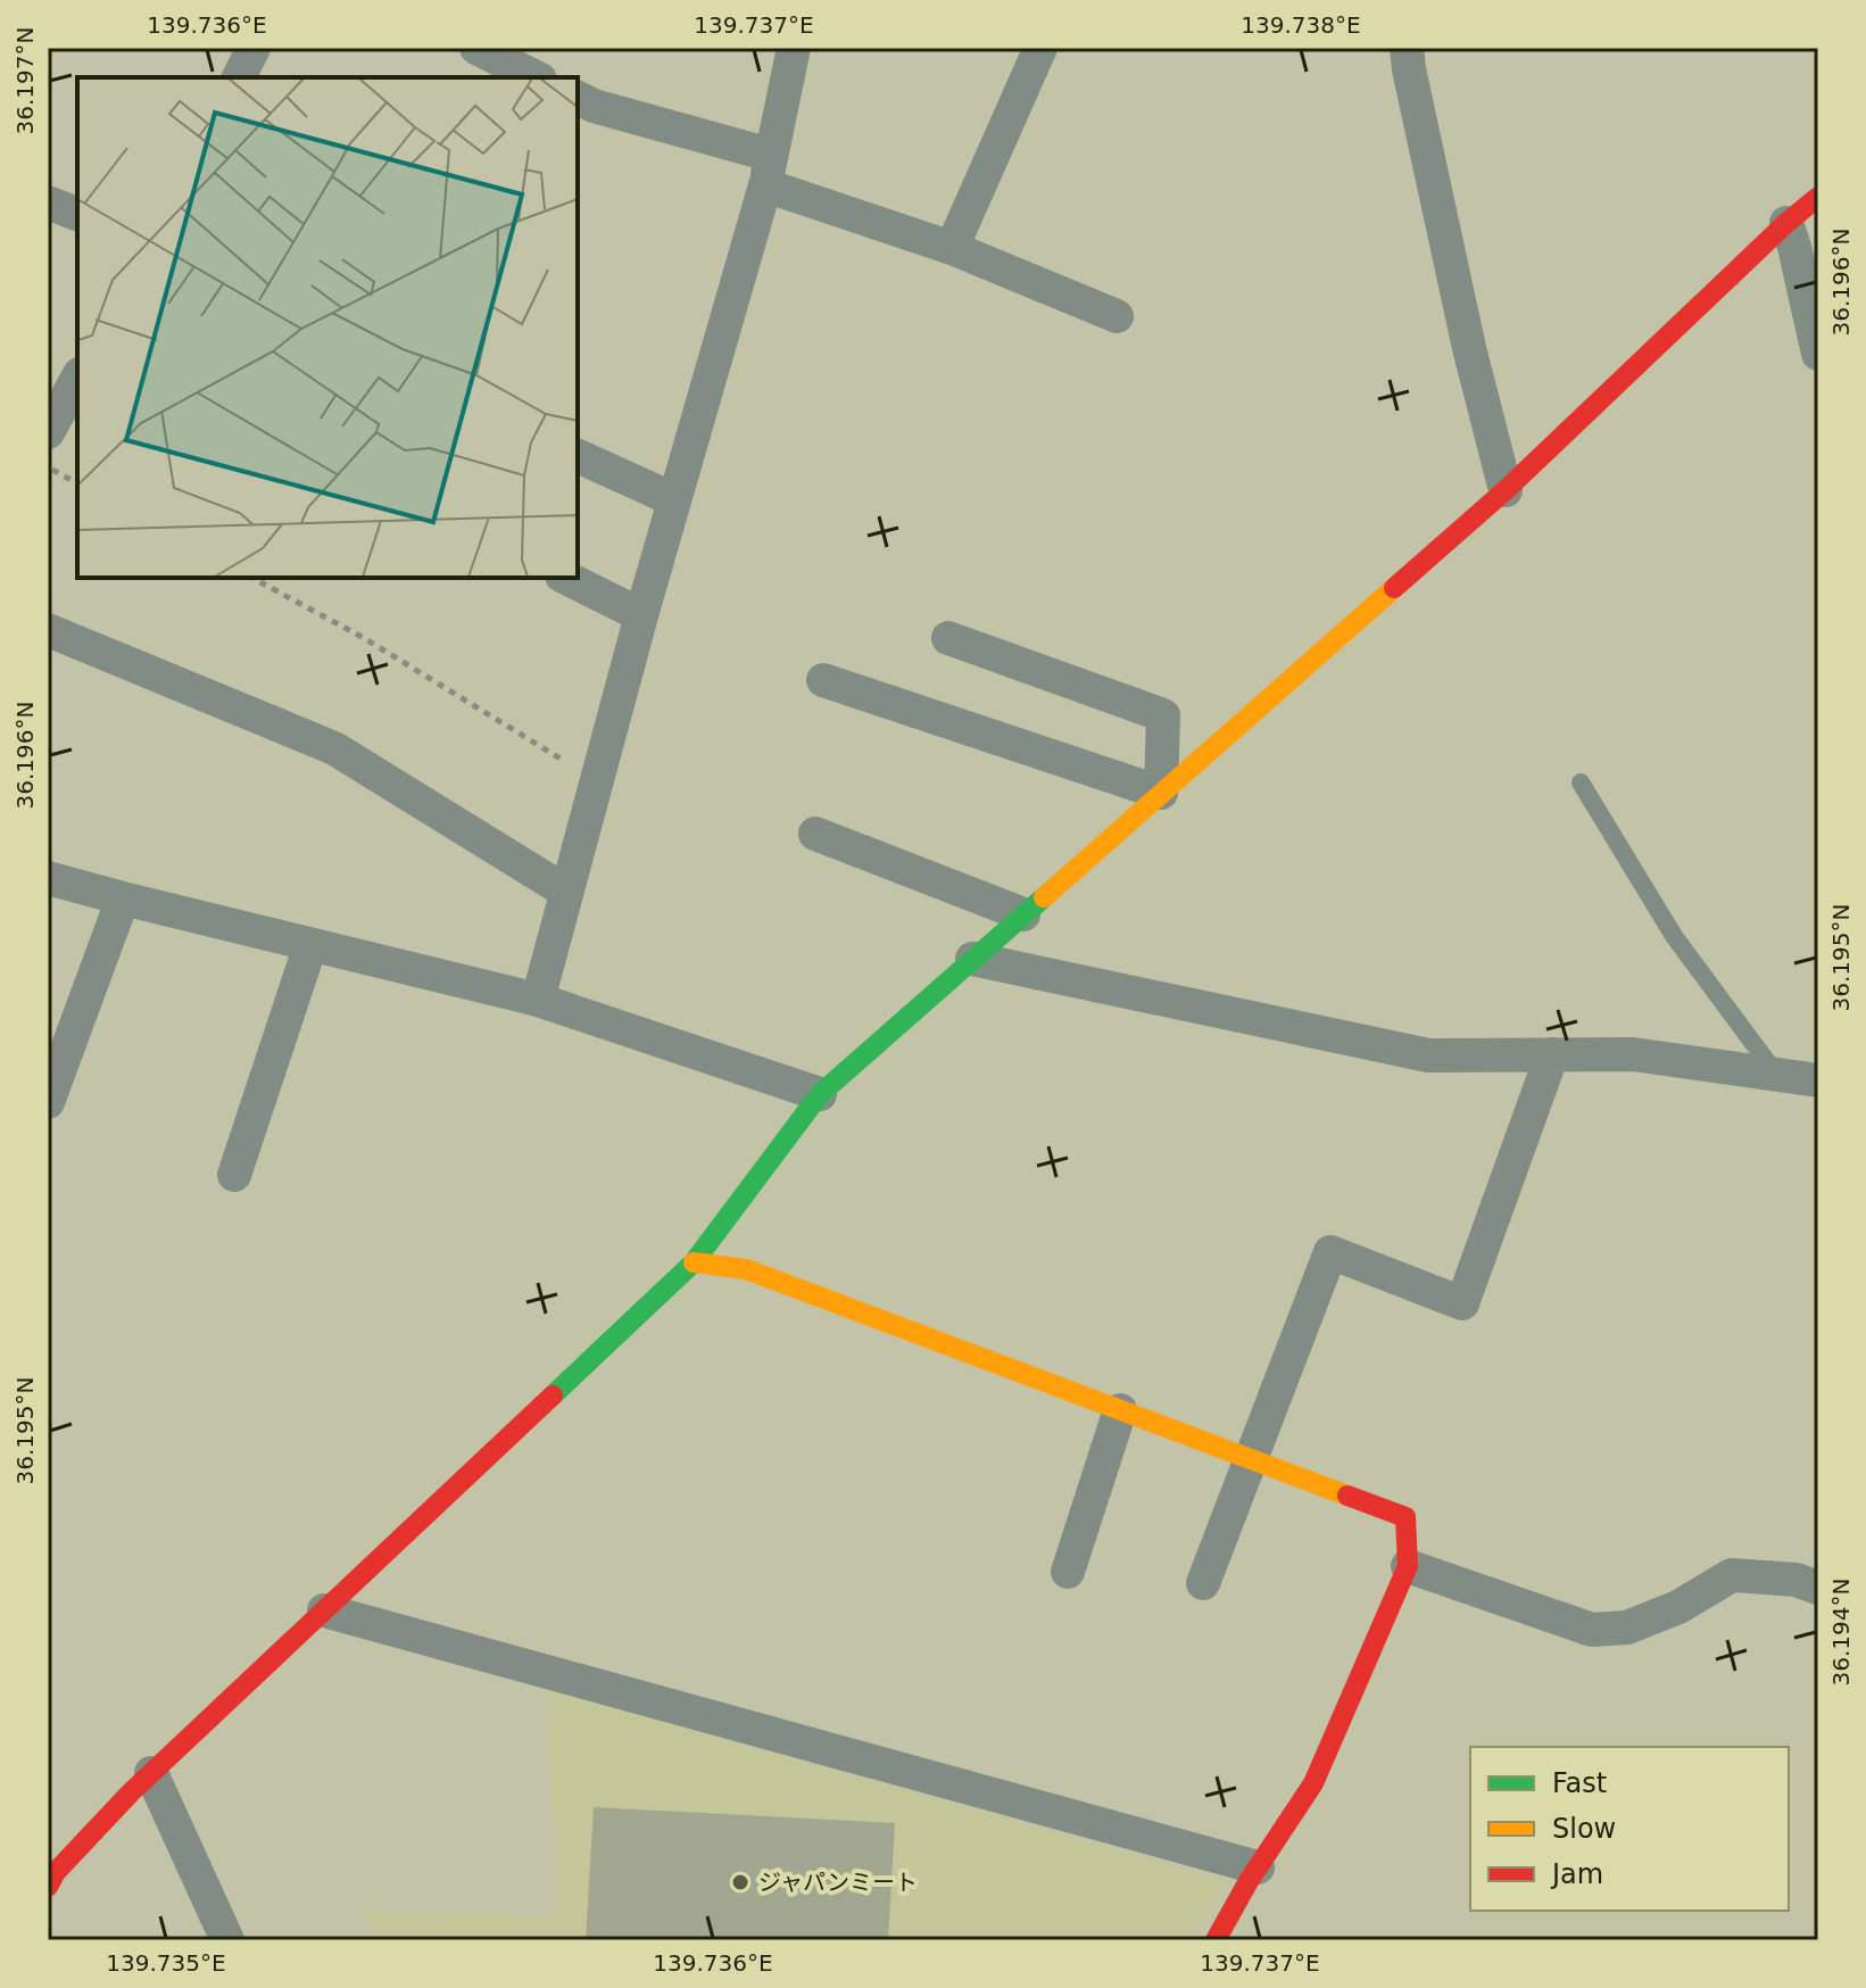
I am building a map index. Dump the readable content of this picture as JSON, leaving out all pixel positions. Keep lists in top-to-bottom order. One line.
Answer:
{"places":["ジャパンミート"],"legend":["Fast","Slow","Jam"],"coordinates":["139.736°E","139.737°E","139.738°E","36.197°N","36.196°N","36.195°N","36.194°N","139.735°E"]}
